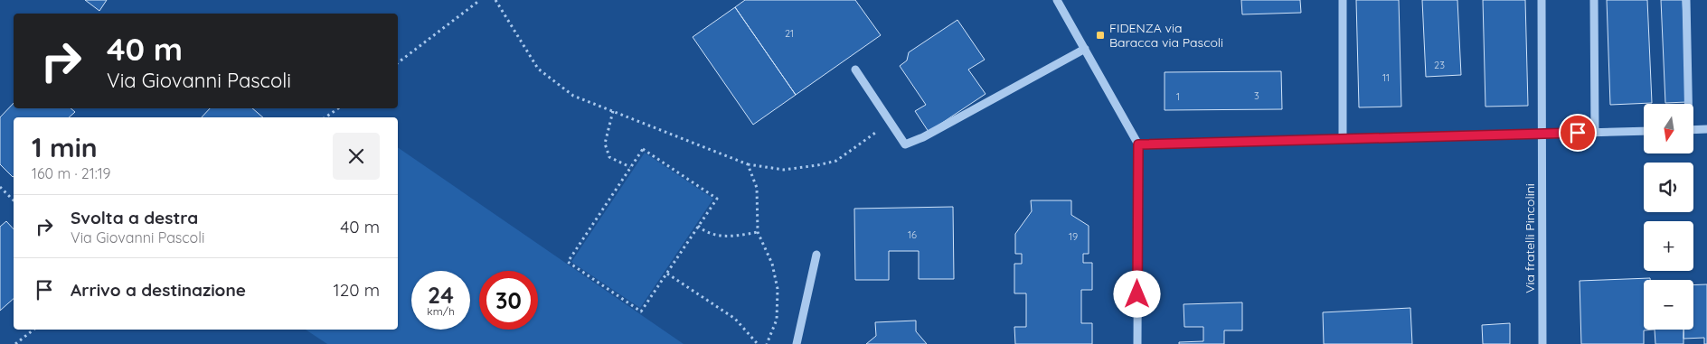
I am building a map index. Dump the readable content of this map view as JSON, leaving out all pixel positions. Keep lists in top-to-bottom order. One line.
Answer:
{"streets":{"street":["Via fratelli Pincolini"]},"places":{"transit":["FIDENZA via Baracca via Pascoli"]},"house_numbers":["21","23","11","3","1","16","19"],"north":"bottom","page":{"turn":["40 m","Via Giovanni Pascoli"],"map_buttons":["+","−"],"heading":["1 min","160 m · 21:19"],"list":[{"name":"Svolta a destra","note":"Via Giovanni Pascoli","value":"40 m"},{"name":"Arrivo a destinazione","value":"120 m"}],"speed":"24 km/h","limit":"30"}}
